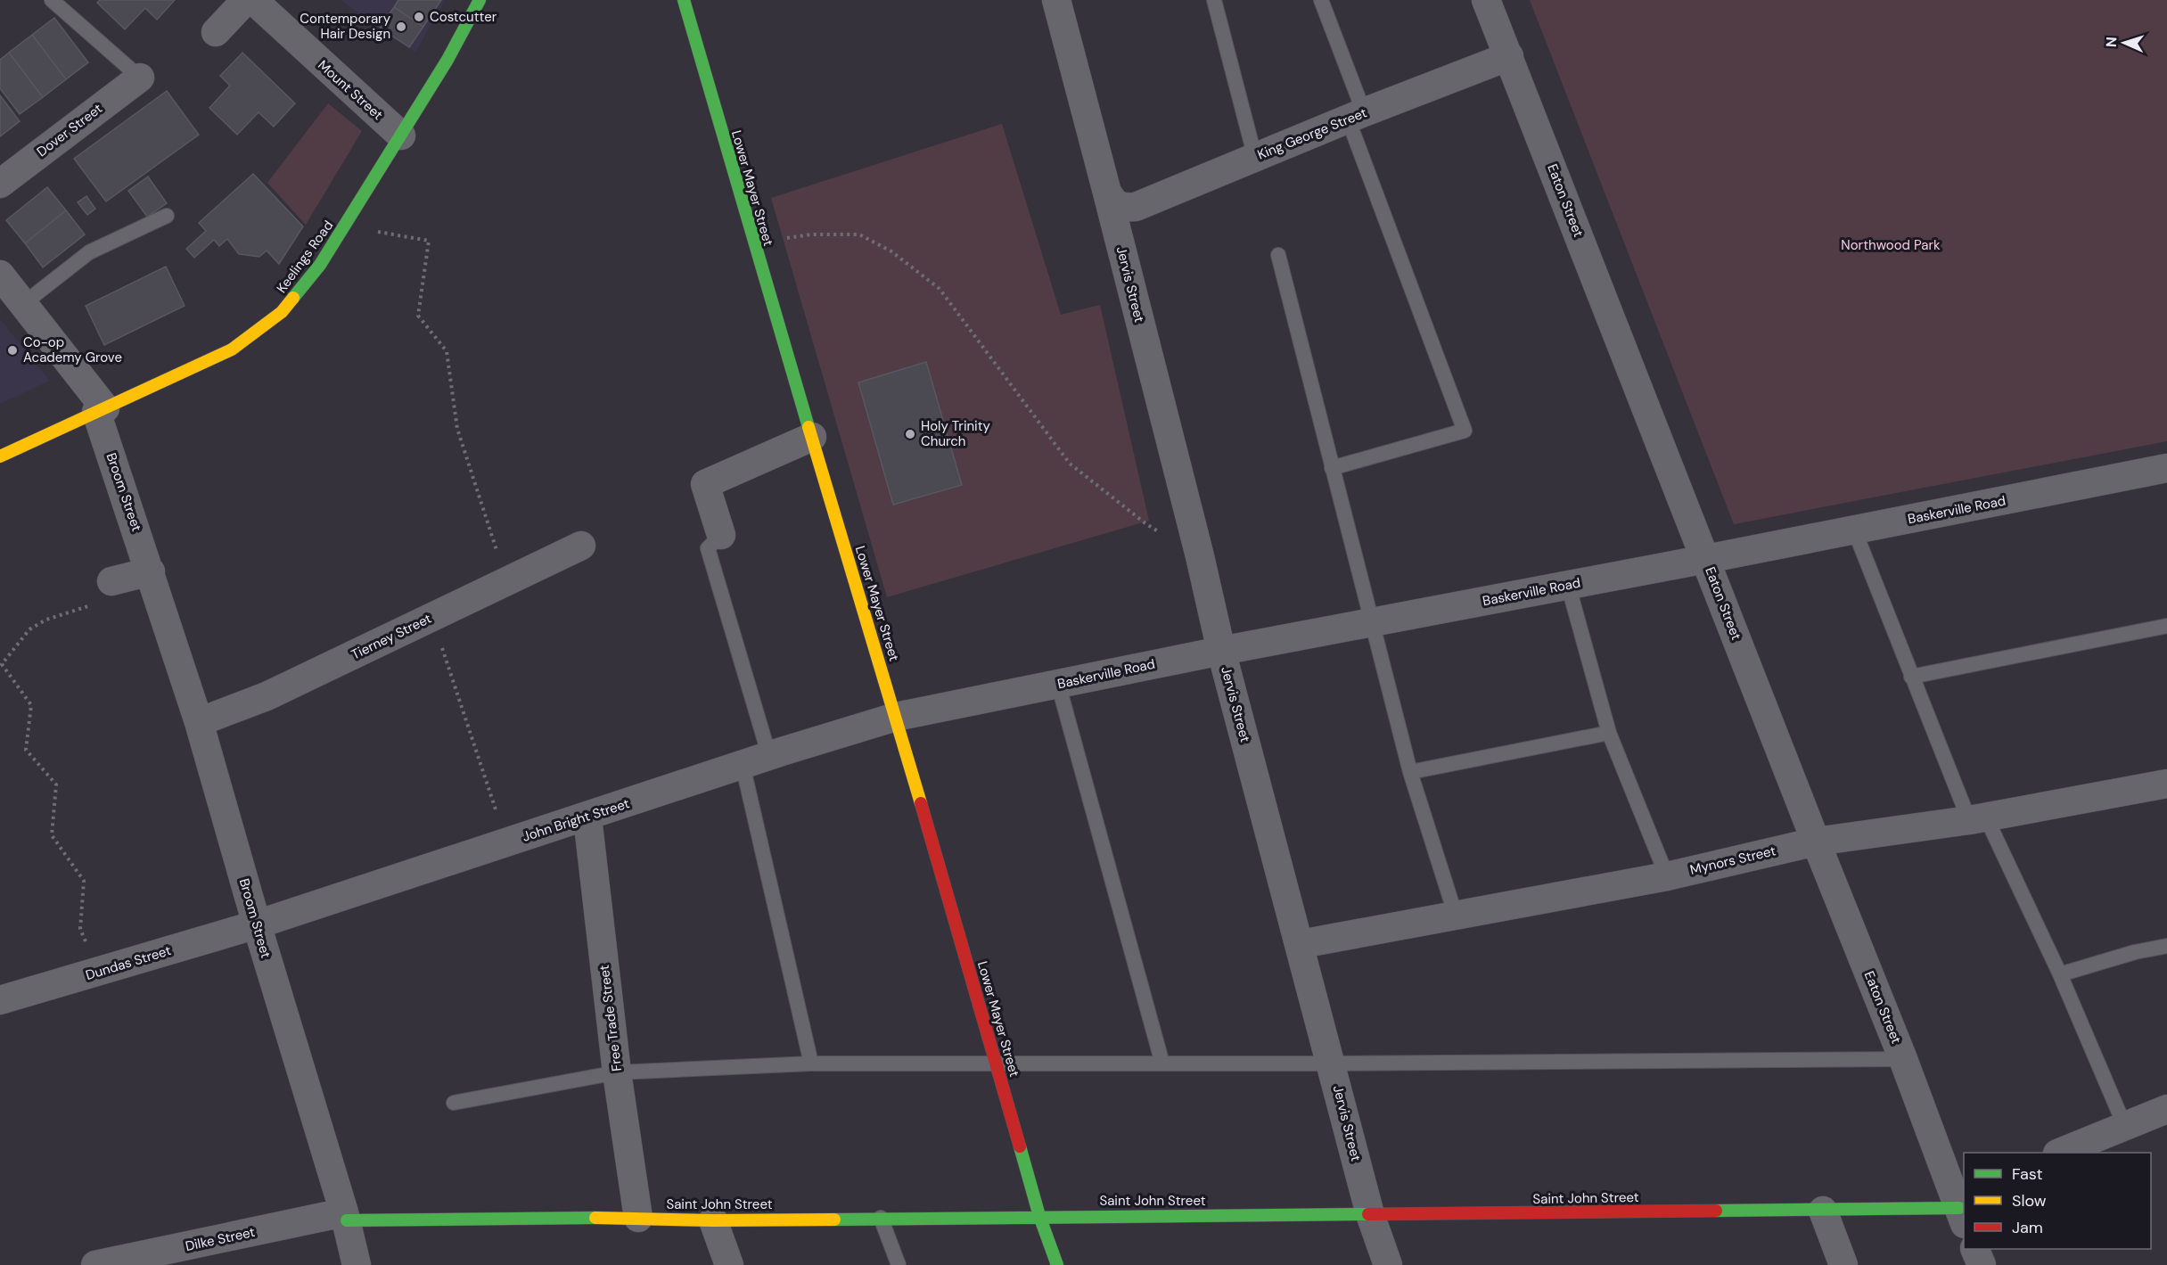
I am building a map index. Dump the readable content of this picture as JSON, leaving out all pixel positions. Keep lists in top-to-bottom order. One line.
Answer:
{"streets":{"street":["Mount Street","Dover Street","King George Street","Lower Mayer Street","Eaton Street","Keelings Road","Jervis Street","Broom Street","Baskerville Road","Tierney Street","John Bright Street","Mynors Street","Dundas Street","Free Trade Street","Saint John Street","Dilke Street"]},"crossings":[["Mount Street","Keelings Road"],["King George Street","Eaton Street"],["King George Street","Jervis Street"],["Lower Mayer Street","Baskerville Road"],["Lower Mayer Street","John Bright Street"],["Lower Mayer Street","Saint John Street"],["Eaton Street","Baskerville Road"],["Eaton Street","Mynors Street"],["Eaton Street","Saint John Street"],["Keelings Road","Broom Street"],["Jervis Street","Baskerville Road"],["Jervis Street","Mynors Street"],["Jervis Street","Saint John Street"],["Broom Street","Tierney Street"],["Broom Street","John Bright Street"],["Broom Street","Dundas Street"],["Broom Street","Saint John Street"],["Broom Street","Dilke Street"],["Baskerville Road","John Bright Street"],["John Bright Street","Dundas Street"],["John Bright Street","Free Trade Street"],["Free Trade Street","Saint John Street"],["Saint John Street","Dilke Street"]],"parks":["Northwood Park"],"places":["Costcutter","Contemporary Hair Design","Co-op Academy Grove","Holy Trinity Church"],"legend":["Fast","Slow","Jam"],"north":"left"}
